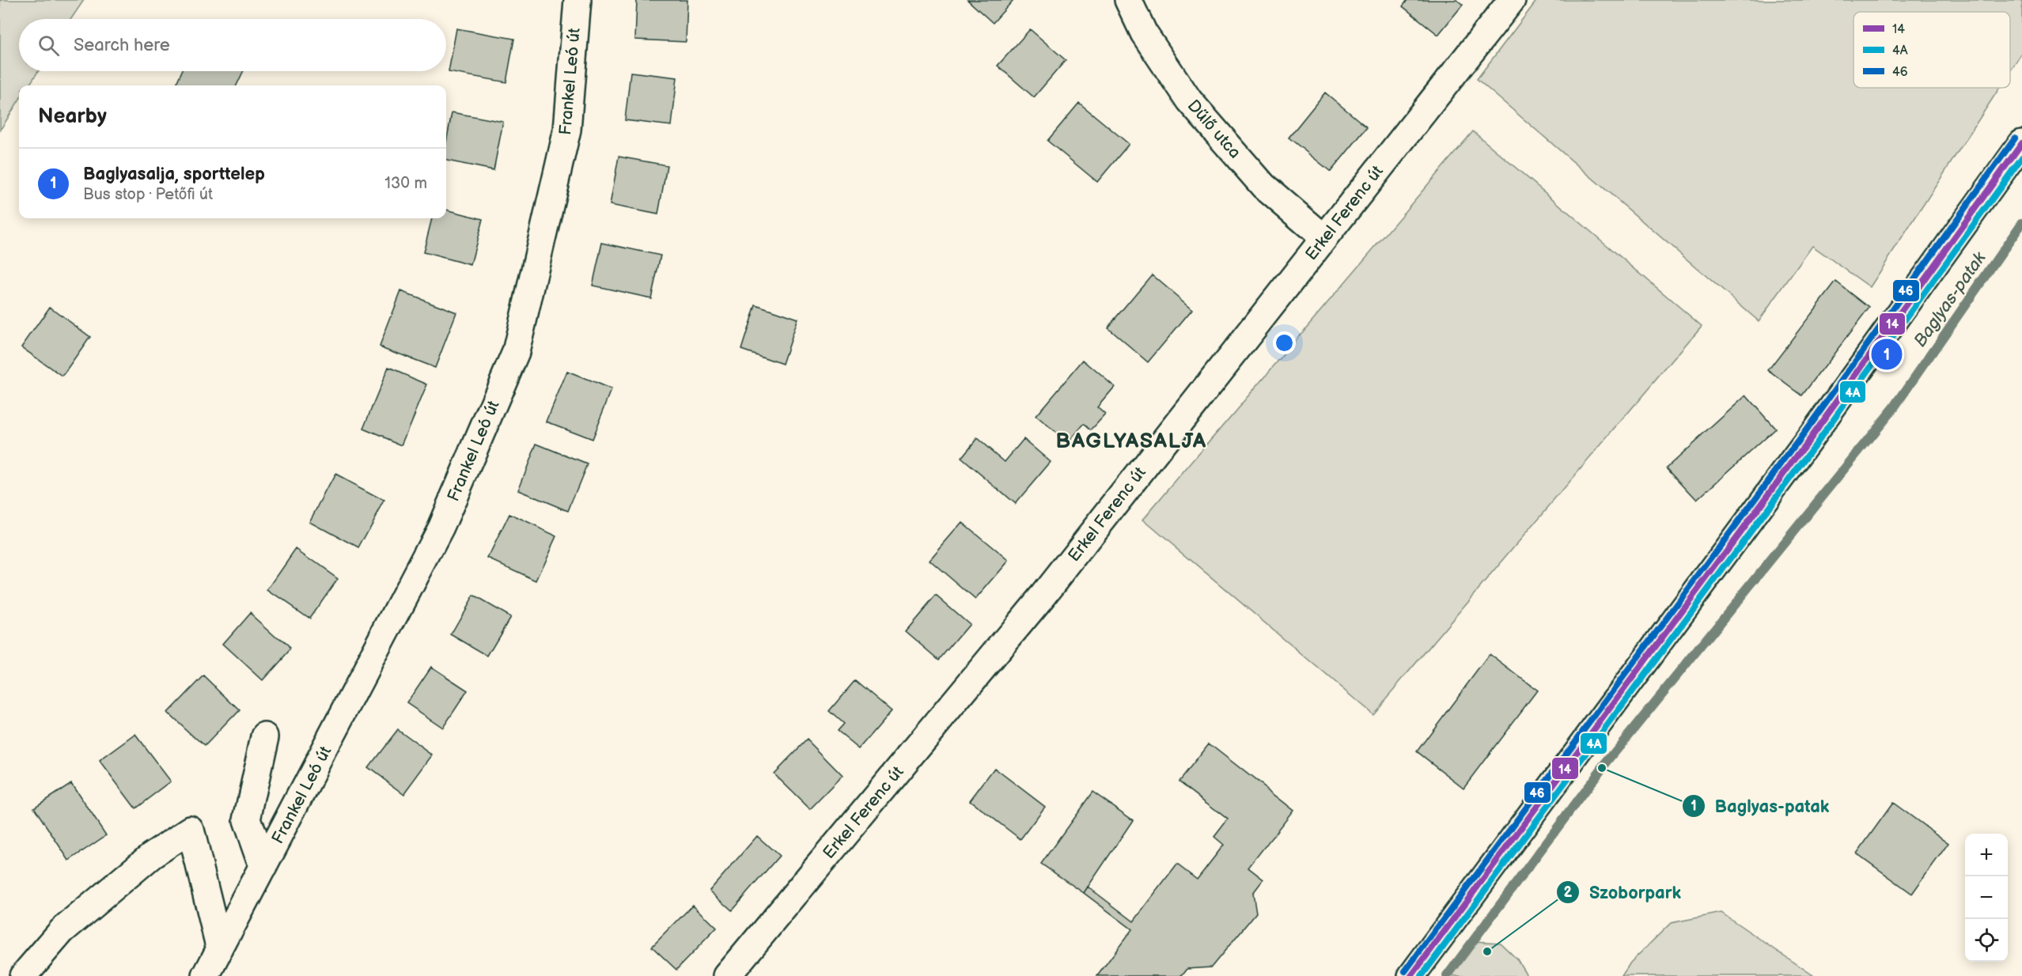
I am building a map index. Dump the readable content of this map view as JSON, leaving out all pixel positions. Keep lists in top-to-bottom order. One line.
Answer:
{"streets":{"street":["Frankel Leó út","Dűlő utca","Erkel Ferenc út"]},"crossings":[["Dűlő utca","Erkel Ferenc út"]],"districts":["BAGLYASALJA"],"water":["Baglyas-patak"],"places":["Baglyas-patak","Szoborpark"],"lines":["transit line 46","transit line 14","transit line 4A"],"legend":["14","4A","46"],"page":{"search":"Search here","heading":"Nearby","list":[{"mark":"1","name":"Baglyasalja, sporttelep","note":"Bus stop · Petőfi út","value":"130 m"}],"pins":"1","map_buttons":["+","−"]}}
